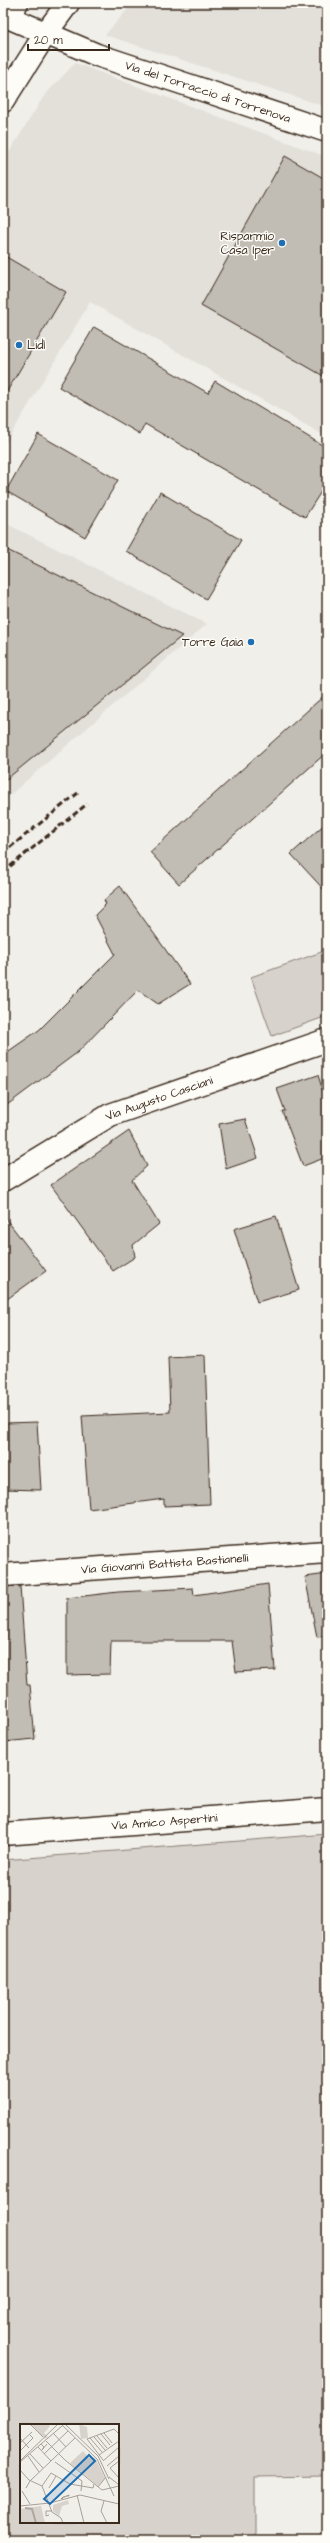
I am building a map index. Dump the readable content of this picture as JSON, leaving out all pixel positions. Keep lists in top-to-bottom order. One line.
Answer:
{"streets":{"street":["Via del Torraccio di Torrenova","Via Augusto Casciani","Via Giovanni Battista Bastianelli","Via Amico Aspertini"]},"places":["Risparmio Casa Iper","Lidl","Torre Gaia"],"scale_bar":"20 m"}
